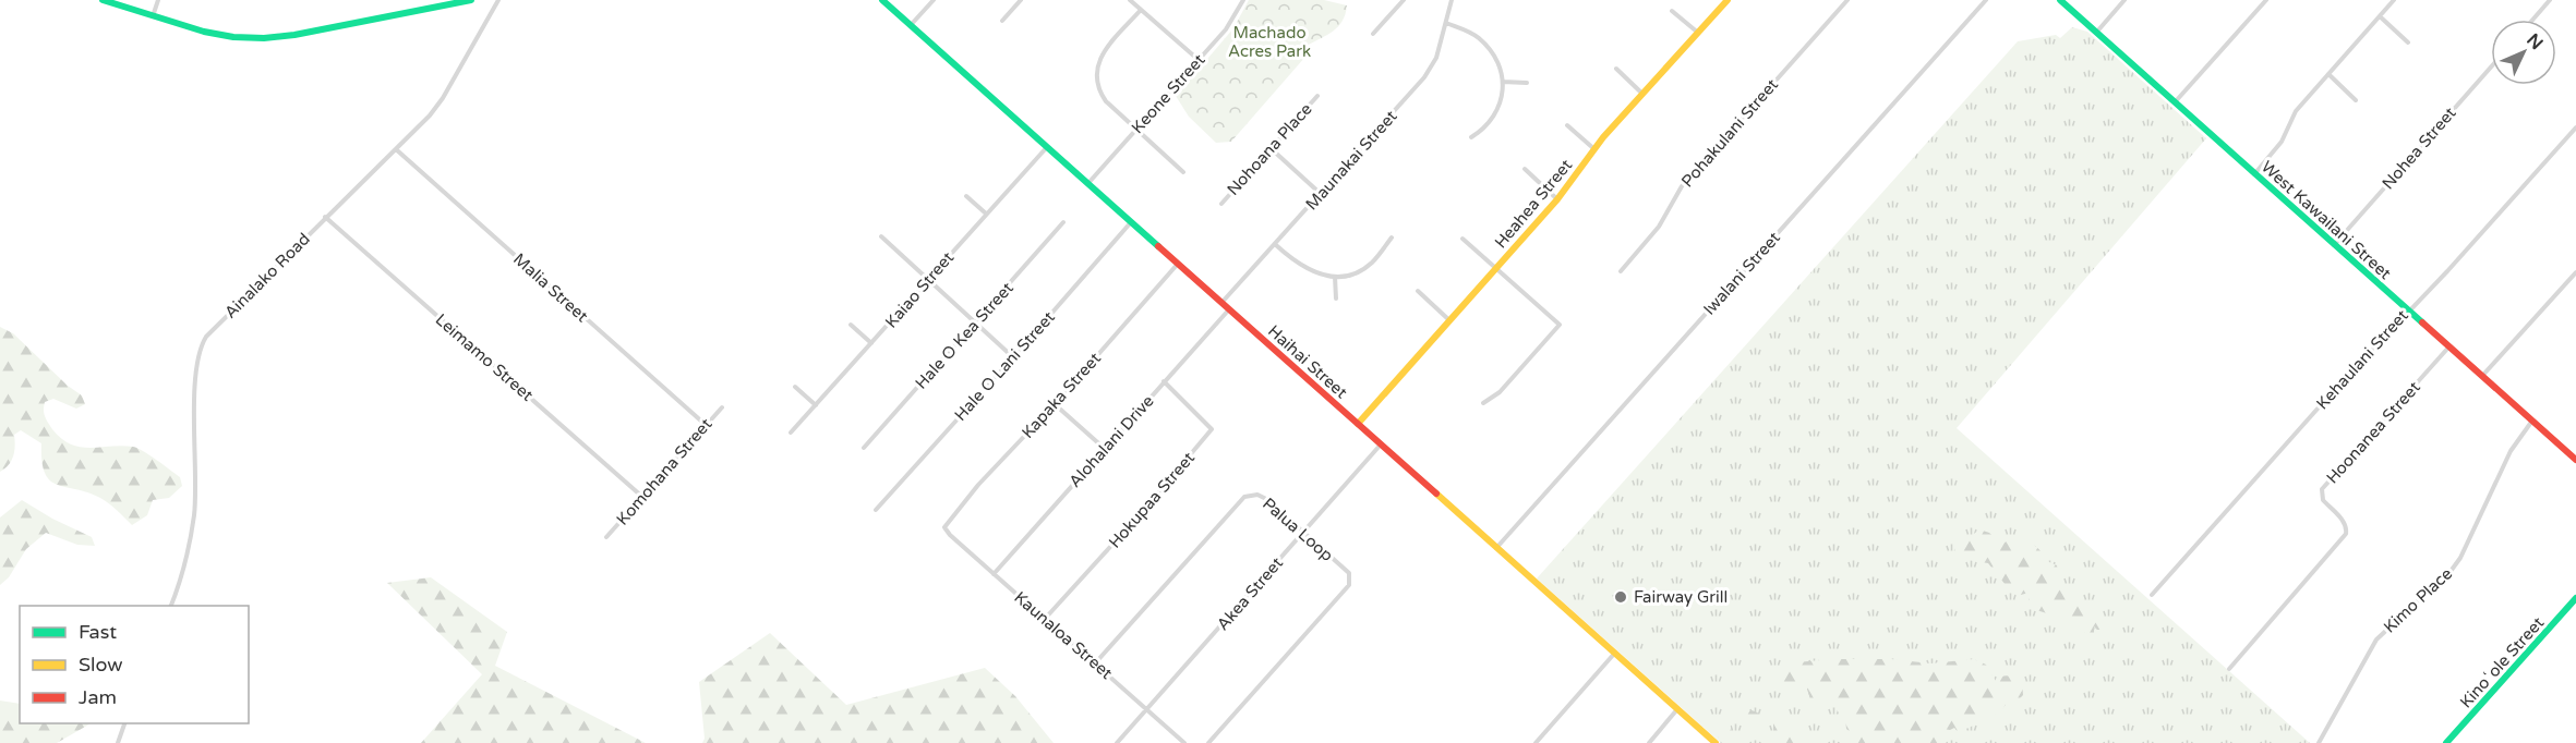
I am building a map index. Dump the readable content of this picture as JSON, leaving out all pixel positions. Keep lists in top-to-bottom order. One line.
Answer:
{"streets":{"street":["Keone Street","Pohakulani Street","Nohea Street","Nohoana Place","Maunakai Street","Heahea Street","West Kawailani Street","Iwalani Street","Ainalako Road","Malia Street","Kaiao Street","Hale O Kea Street","Leimamo Street","Kehaulani Street","Haihai Street","Hale O Lani Street","Kapaka Street","Hoonanea Street","Alohalani Drive","Komohana Street","Hokupaa Street","Palua Loop","Akea Street","Kimo Place","Kaunaloa Street","Kinoʻole Street"]},"crossings":[["Keone Street","Haihai Street"],["Nohea Street","West Kawailani Street"],["Maunakai Street","Haihai Street"],["Heahea Street","Haihai Street"],["West Kawailani Street","Kehaulani Street"],["West Kawailani Street","Hoonanea Street"],["West Kawailani Street","Kimo Place"],["Iwalani Street","Haihai Street"],["Ainalako Road","Malia Street"],["Ainalako Road","Leimamo Street"],["Malia Street","Komohana Street"],["Kaiao Street","Haihai Street"],["Leimamo Street","Komohana Street"],["Haihai Street","Hale O Lani Street"],["Haihai Street","Kapaka Street"],["Haihai Street","Alohalani Drive"],["Haihai Street","Akea Street"],["Kapaka Street","Kaunaloa Street"],["Alohalani Drive","Hokupaa Street"],["Alohalani Drive","Kaunaloa Street"],["Hokupaa Street","Kaunaloa Street"],["Palua Loop","Akea Street"],["Palua Loop","Kaunaloa Street"],["Akea Street","Kaunaloa Street"]],"parks":["Machado Acres Park"],"places":["Fairway Grill"],"legend":["Fast","Slow","Jam"],"north":"top right"}
